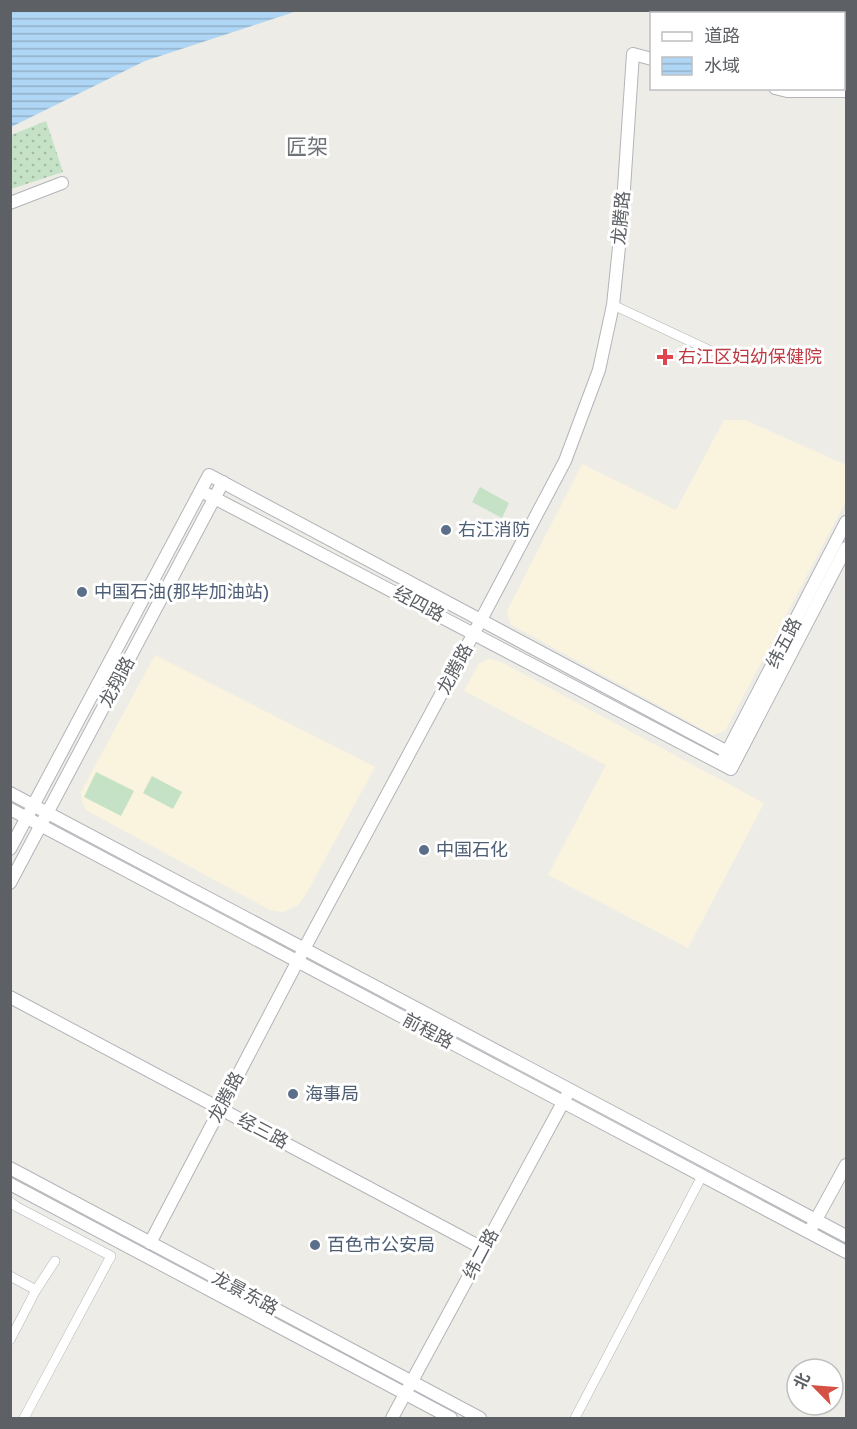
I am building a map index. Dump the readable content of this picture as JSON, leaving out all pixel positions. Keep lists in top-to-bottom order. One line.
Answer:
{"streets":{"street":["龙腾路","经四路","纬五路","龙翔路","前程路","经三路","纬二路","龙景东路"]},"crossings":[["龙腾路","经四路"],["龙腾路","前程路"],["龙腾路","经三路"],["龙腾路","龙景东路"],["经四路","纬五路"],["经四路","龙翔路"],["龙翔路","前程路"],["前程路","纬二路"],["经三路","纬二路"],["纬二路","龙景东路"]],"districts":["匠架"],"places":{"health":["右江区妇幼保健院"],"other":["右江消防","中国石油(那毕加油站)","中国石化","海事局","百色市公安局"]},"legend":["道路","水域"],"north":"top left"}
